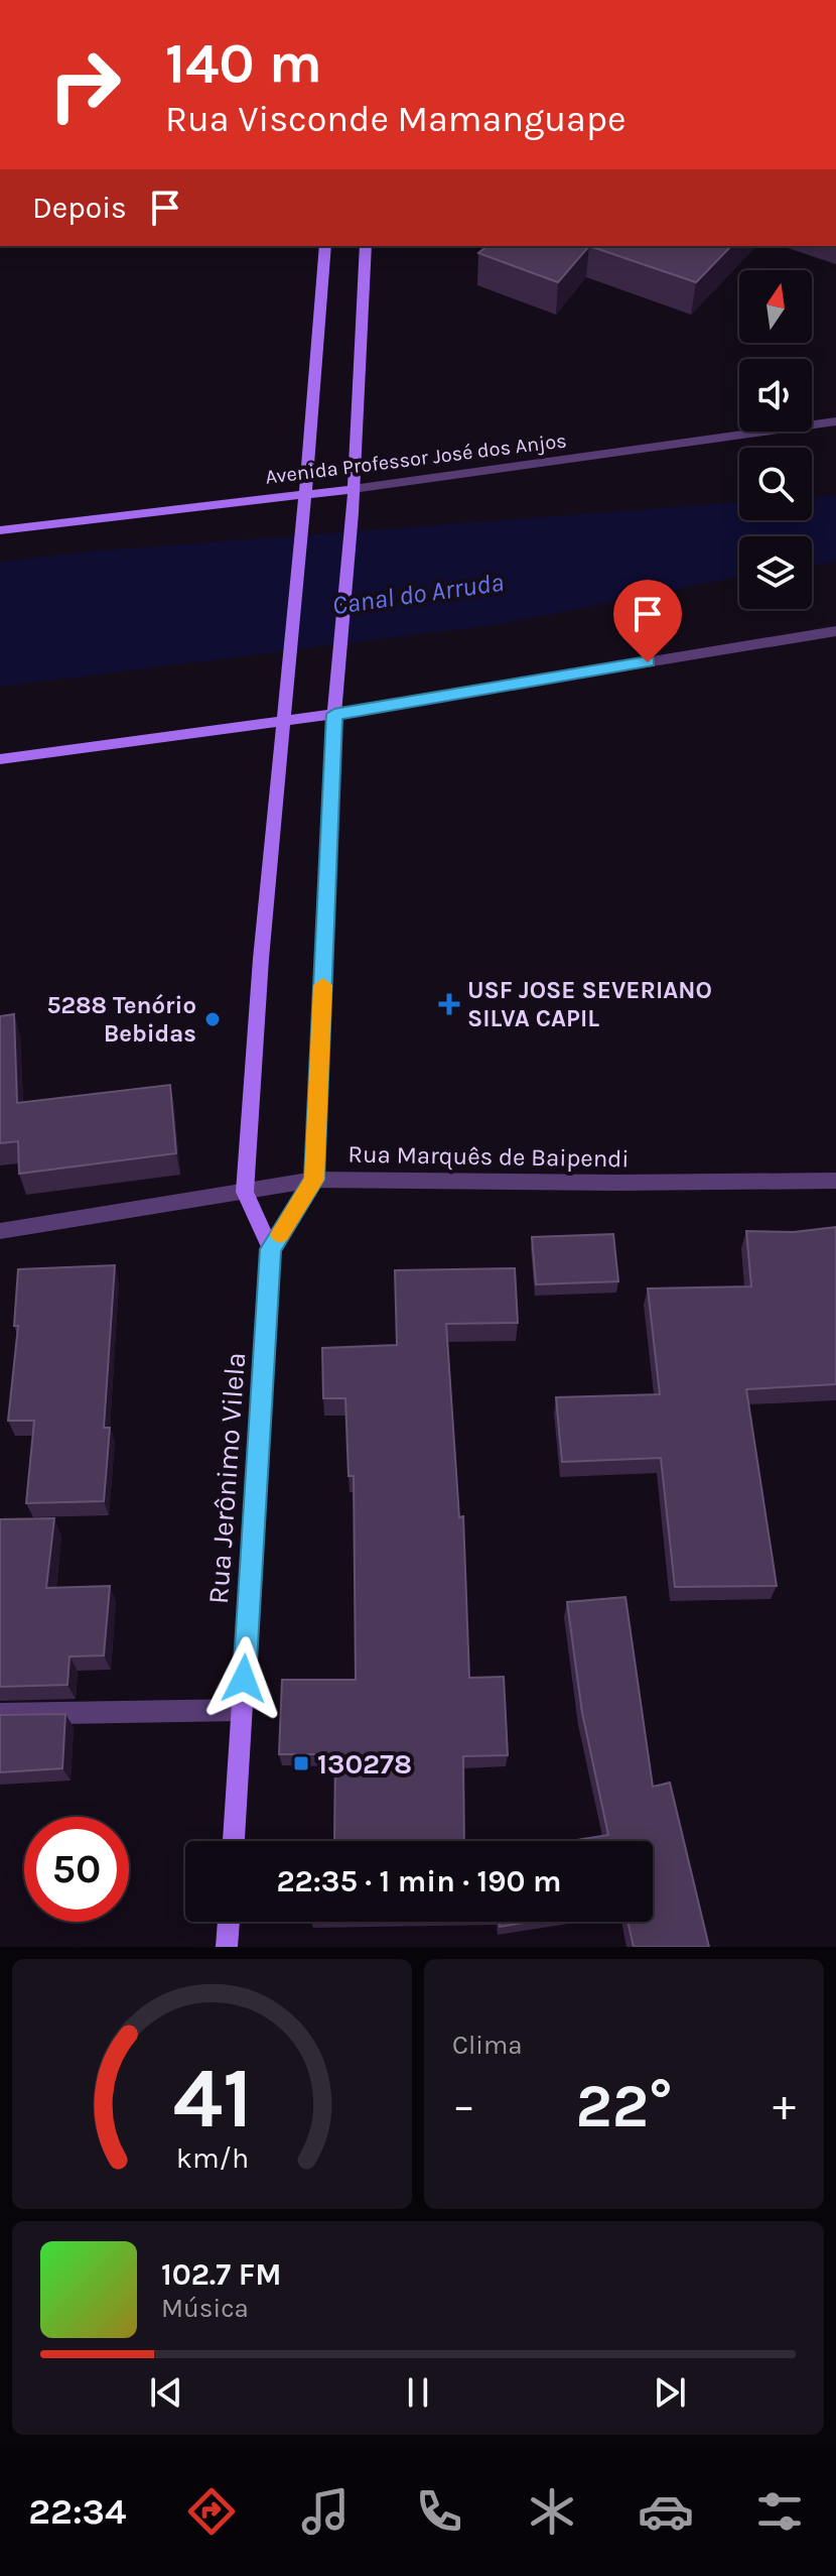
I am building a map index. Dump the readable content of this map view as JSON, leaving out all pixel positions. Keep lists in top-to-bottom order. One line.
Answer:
{"streets":{"main road":["Avenida Professor José dos Anjos","Rua Jerônimo Vilela"],"street":["Rua Marquês de Baipendi"]},"crossings":[["Avenida Professor José dos Anjos","Rua Jerônimo Vilela"],["Rua Marquês de Baipendi","Rua Jerônimo Vilela"]],"water":["Canal do Arruda"],"places":{"health":["USF JOSE SEVERIANO SILVA CAPIL"],"other":["5288 Tenório Bebidas"],"transit":["130278"]},"north":"top","page":{"turn":["140 m","Rua Visconde Mamanguape"],"then":"Depois","limit":"50","trip":"22:35 · 1 min · 190 m","tile":"Clima","heat":["−","22°","+"],"song":["102.7 FM","Música"],"tabs":"22:34","gauge":["41","km/h"]}}
